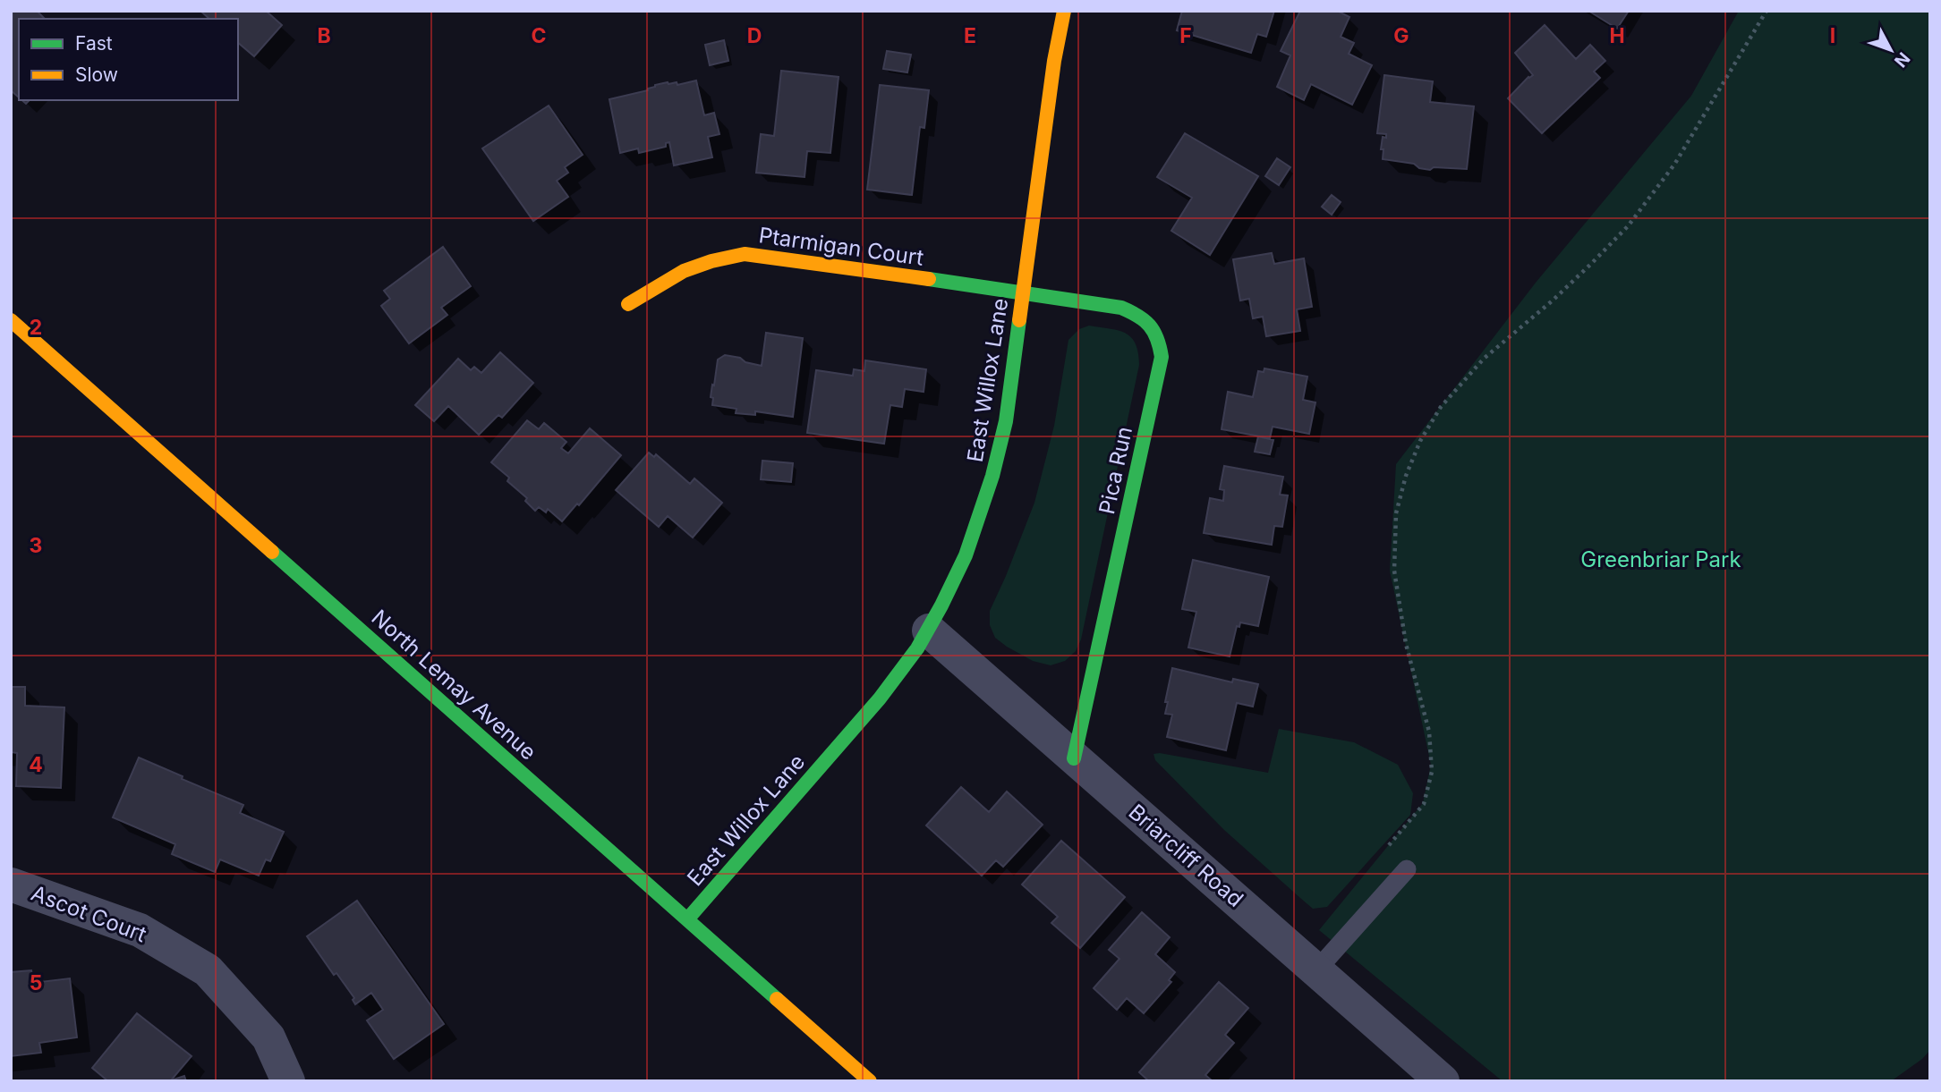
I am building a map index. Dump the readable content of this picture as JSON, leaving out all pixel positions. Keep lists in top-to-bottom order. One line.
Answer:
{"streets":{"main road":["Ptarmigan Court","East Willox Lane","Pica Run","North Lemay Avenue"],"street":["Briarcliff Road","Ascot Court"]},"crossings":[["Ptarmigan Court","East Willox Lane"],["Ptarmigan Court","Pica Run"],["East Willox Lane","Pica Run"],["East Willox Lane","North Lemay Avenue"],["East Willox Lane","Briarcliff Road"],["Pica Run","Briarcliff Road"]],"parks":["Greenbriar Park"],"legend":["Fast","Slow"],"north":"bottom right","grid":{"columns":["B","C","D","E","F","G","H","I"],"rows":["2","3","4","5"]}}
